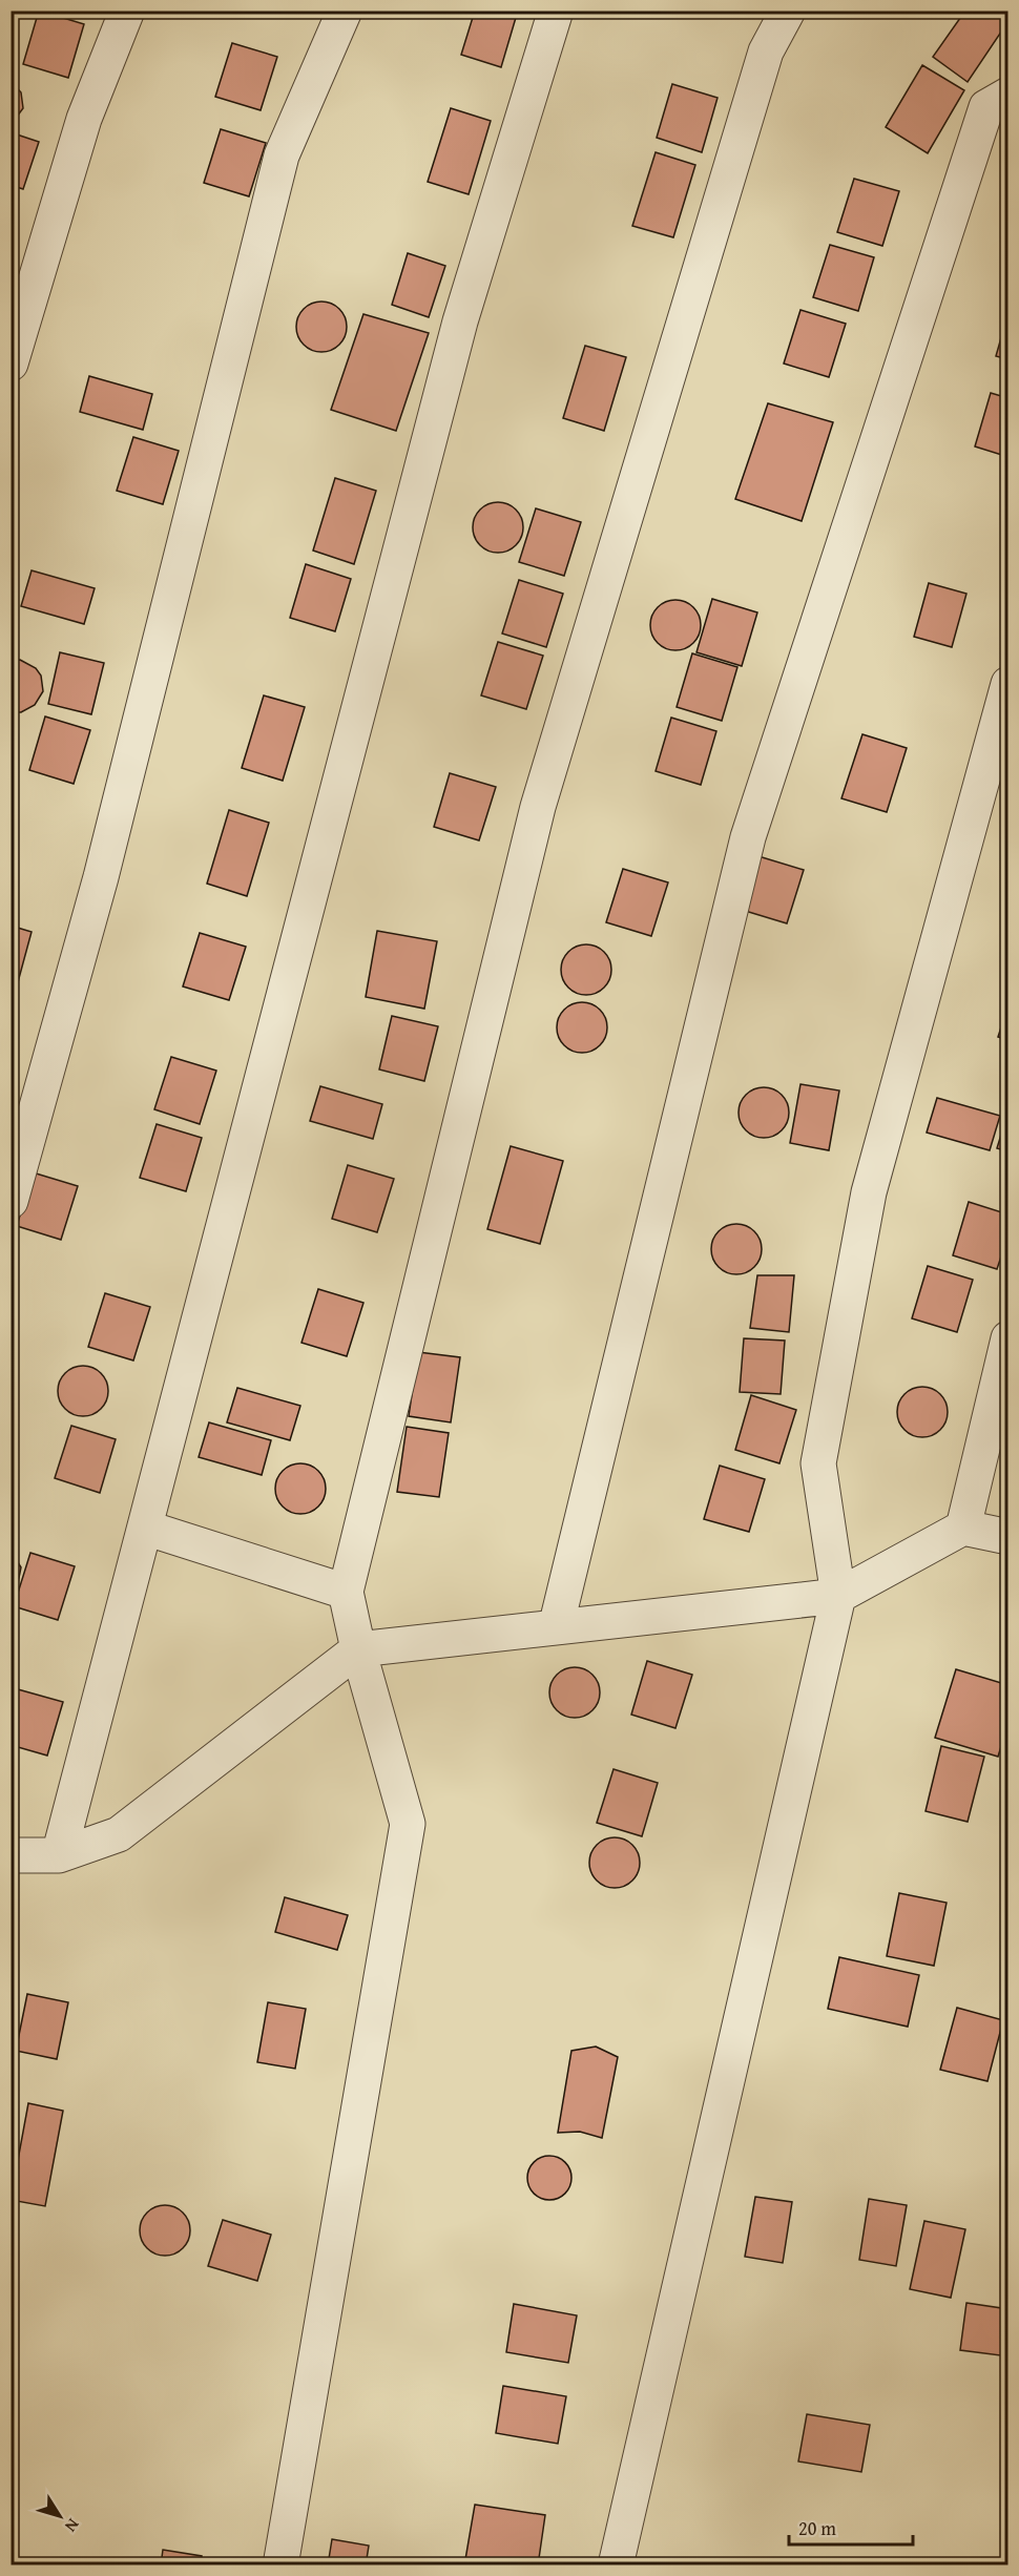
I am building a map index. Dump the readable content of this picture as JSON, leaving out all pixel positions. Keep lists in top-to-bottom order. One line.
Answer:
{"scale_bar":"20 m","north":"bottom right"}
